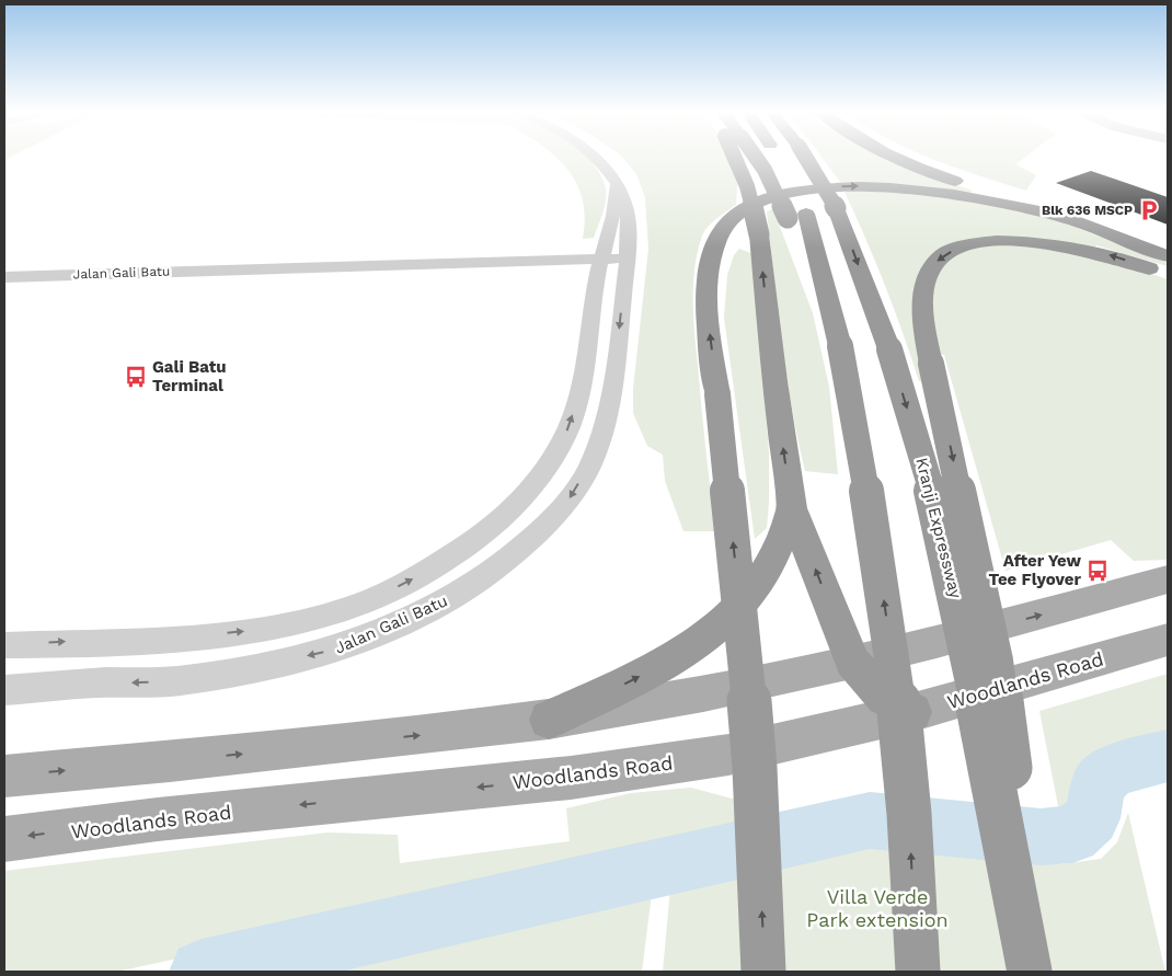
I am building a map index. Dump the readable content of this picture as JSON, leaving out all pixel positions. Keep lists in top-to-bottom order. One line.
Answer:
{"streets":{"highway":["Kranji Expressway"],"main road":["Woodlands Road"],"street":["Jalan Gali Batu"]},"parks":["Villa Verde Park extension"],"places":{"parking":["Blk 636 MSCP"],"bus stop":["Gali Batu Terminal","After Yew Tee Flyover"]}}
